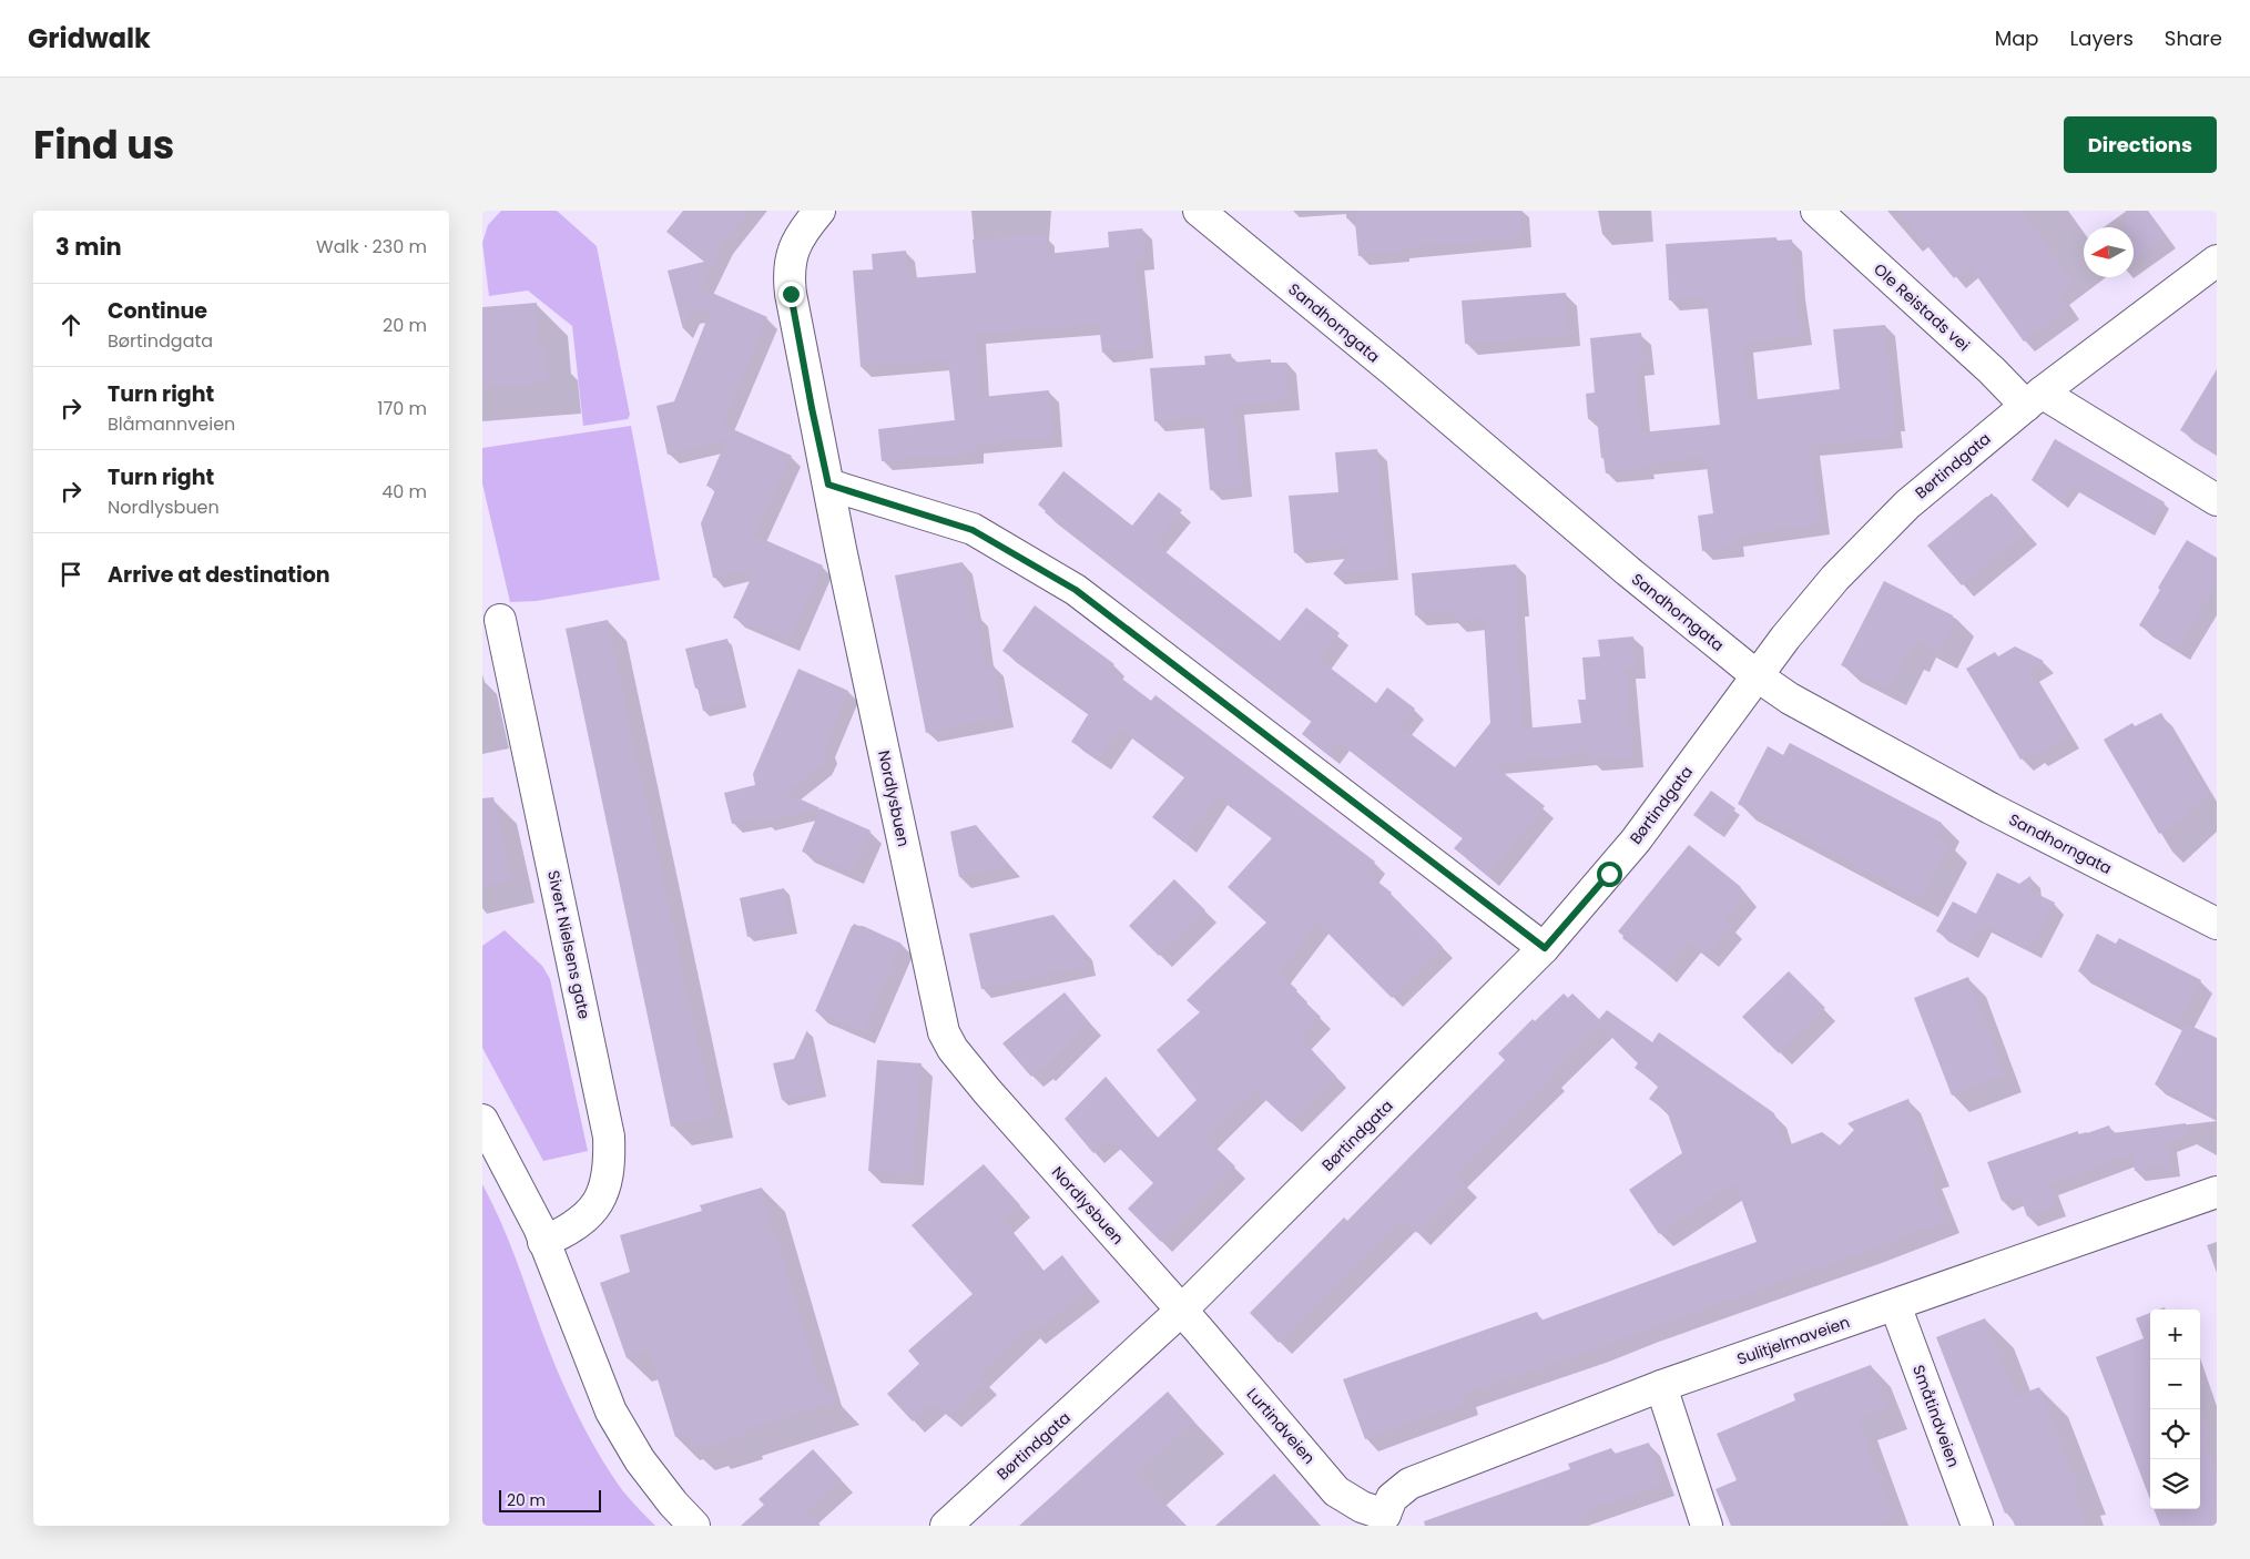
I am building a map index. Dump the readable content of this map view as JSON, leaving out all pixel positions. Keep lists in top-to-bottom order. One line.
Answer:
{"streets":{"street":["Ole Reistads vei","Sandhorngata","Børtindgata","Nordlysbuen","Sivert Nielsens gate","Sulitjelmaveien","Småtindveien","Lurtindveien"]},"crossings":[["Ole Reistads vei","Børtindgata"],["Sandhorngata","Børtindgata"],["Børtindgata","Nordlysbuen"],["Børtindgata","Lurtindveien"],["Nordlysbuen","Lurtindveien"],["Sulitjelmaveien","Småtindveien"],["Sulitjelmaveien","Lurtindveien"]],"scale_bar":"20 m","north":"left","page":{"header":"Gridwalk","nav":["Map","Layers","Share"],"title":"Find us","buttons":"Directions","heading":["3 min","Walk · 230 m"],"list":[["Continue","Børtindgata","20 m"],["Turn right","Blåmannveien","170 m"],["Turn right","Nordlysbuen","40 m"],"Arrive at destination"],"map_buttons":["+","−"],"scale":"20 m"}}
